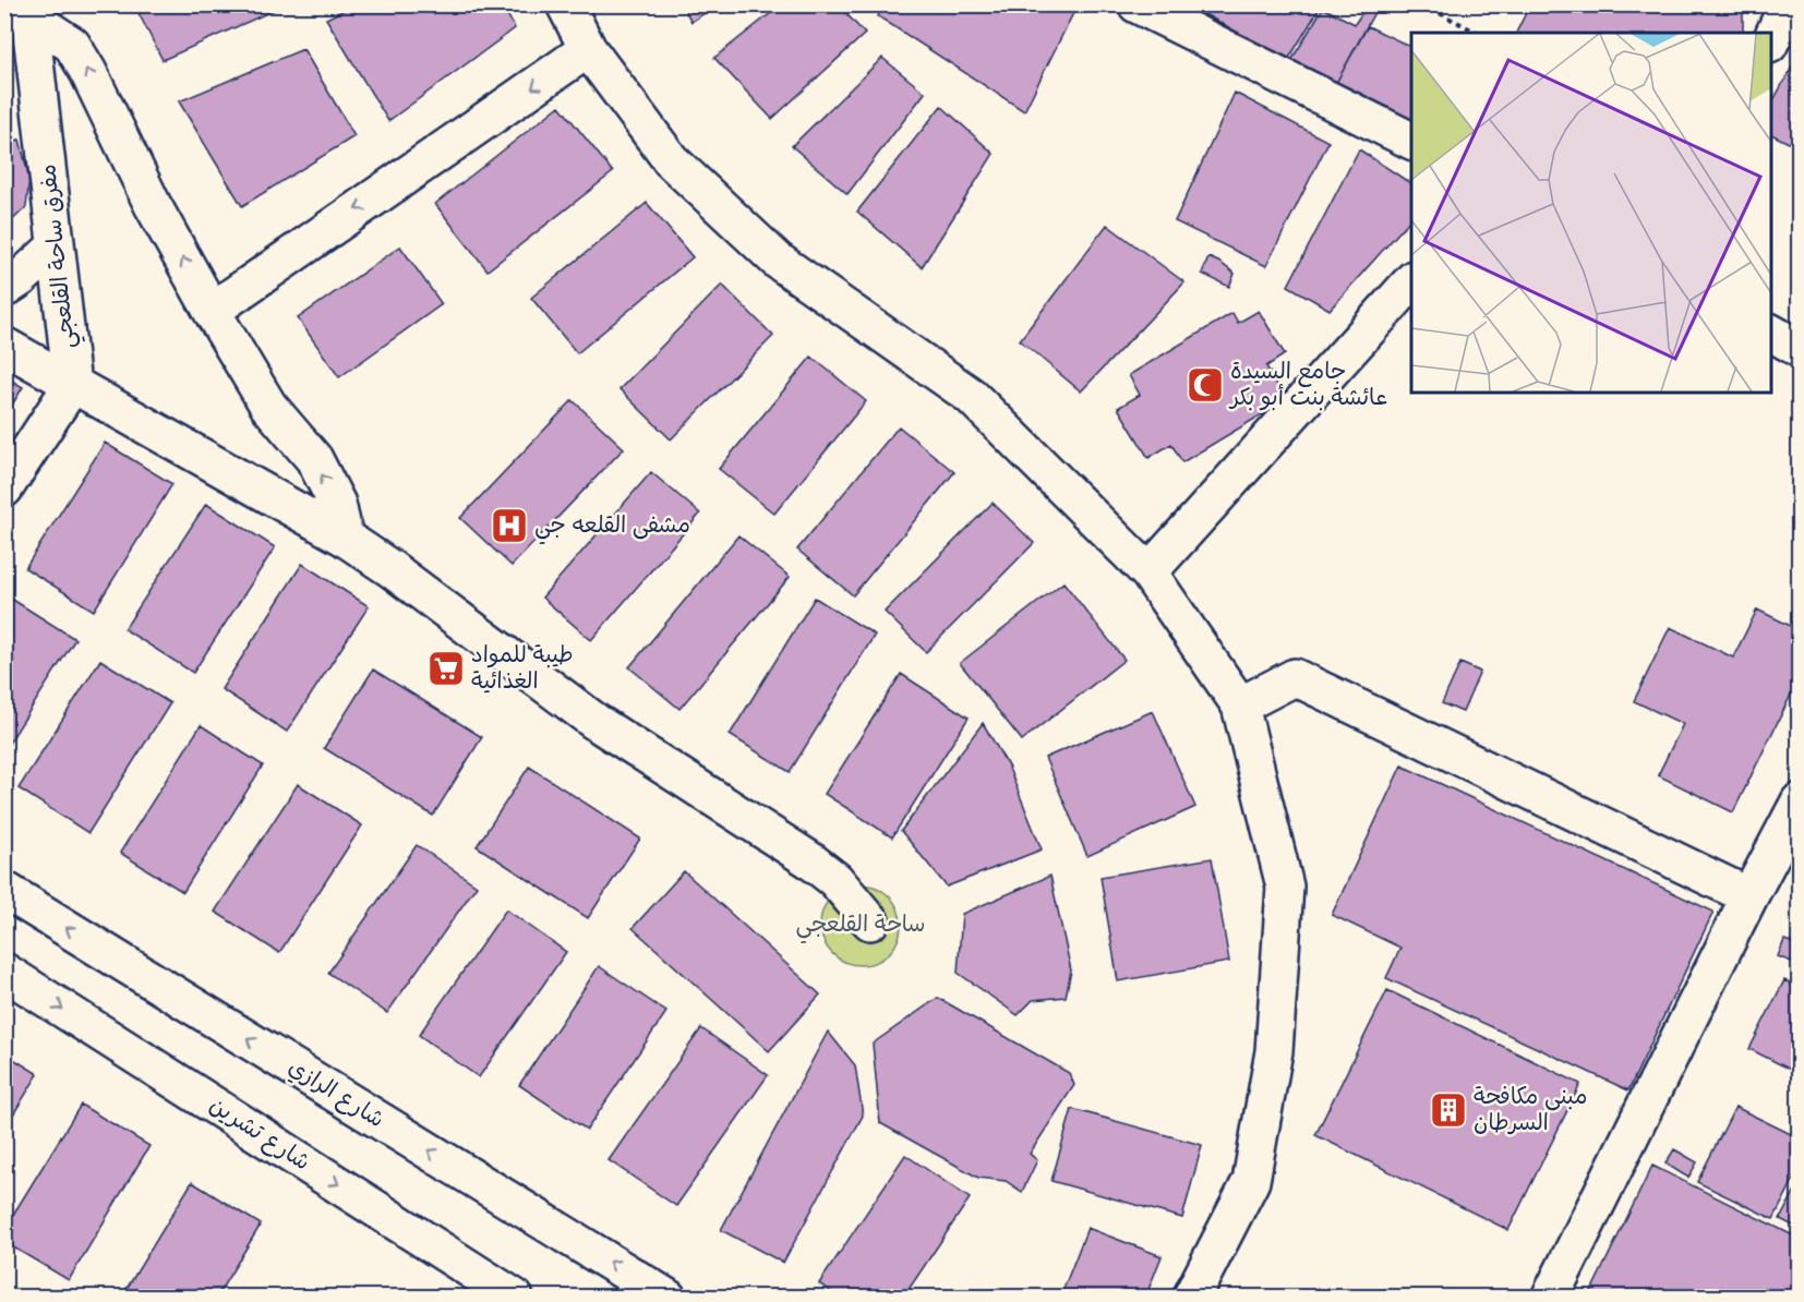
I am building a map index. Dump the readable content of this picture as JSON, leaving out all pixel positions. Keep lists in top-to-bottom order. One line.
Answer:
{"streets":{"street":["مفرق ساحة القلعجي","شارع الرازي","شارع تشرين"]},"one_way":["شارع الرازي","شارع تشرين"],"parks":["ساحة القلعجي"],"places":{"mosque":["جامع السيدة عائشة بنت أبو بكر"],"hospital":["مشفى القلعه جي"],"supermarket":["طيبة للمواد الغذائية"],"building":["مبنى مكافحة السرطان"]}}
